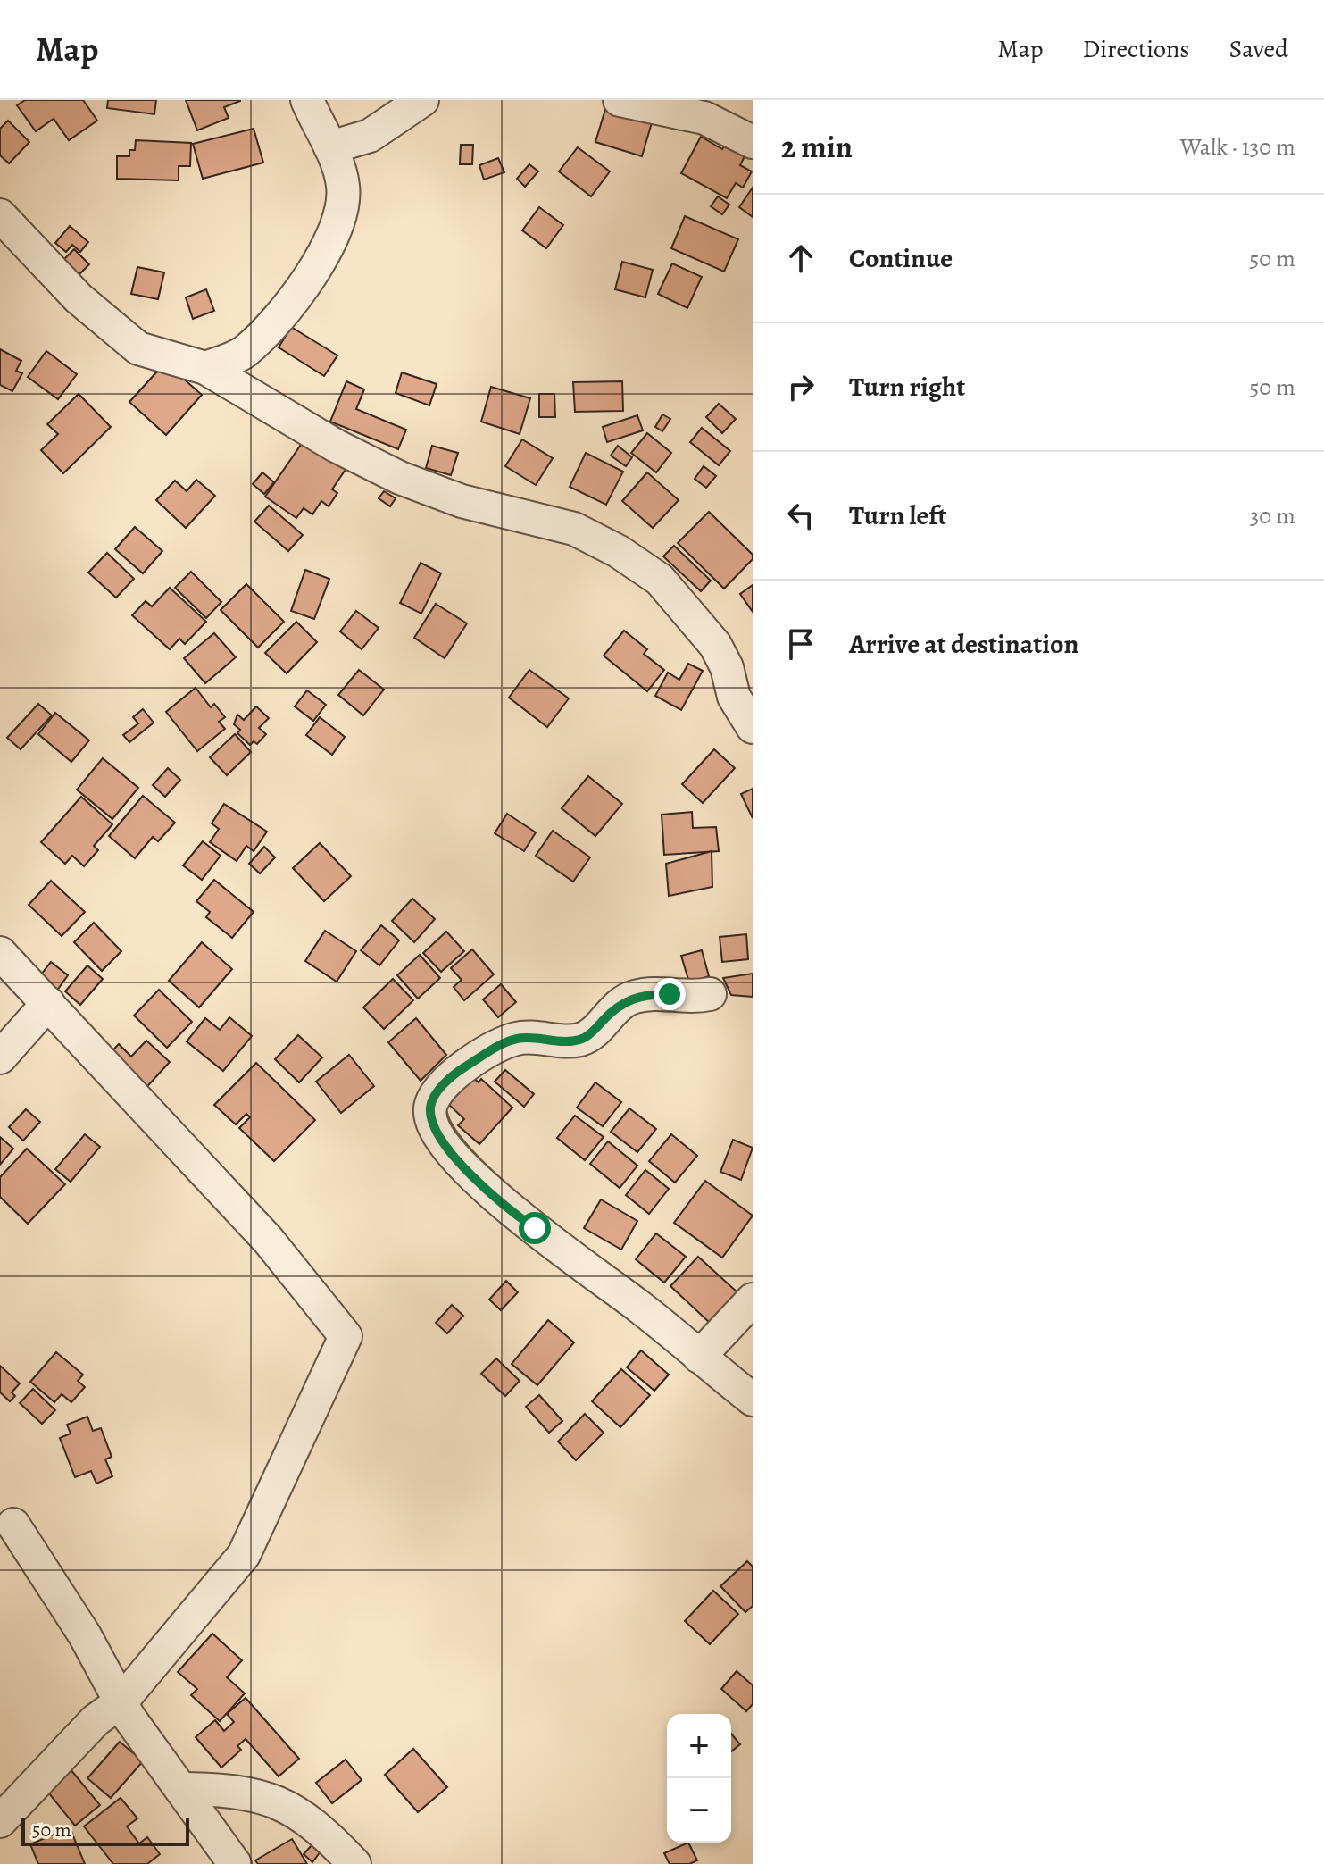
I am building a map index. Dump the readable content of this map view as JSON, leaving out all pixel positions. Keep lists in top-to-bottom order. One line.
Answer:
{"scale_bar":"50 m","page":{"header":"Map","nav":["Map","Directions","Saved"],"heading":["2 min","Walk · 130 m"],"list":[["Continue","50 m"],["Turn right","50 m"],["Turn left","30 m"],"Arrive at destination"],"map_buttons":["+","−"],"scale":"50 m"}}
